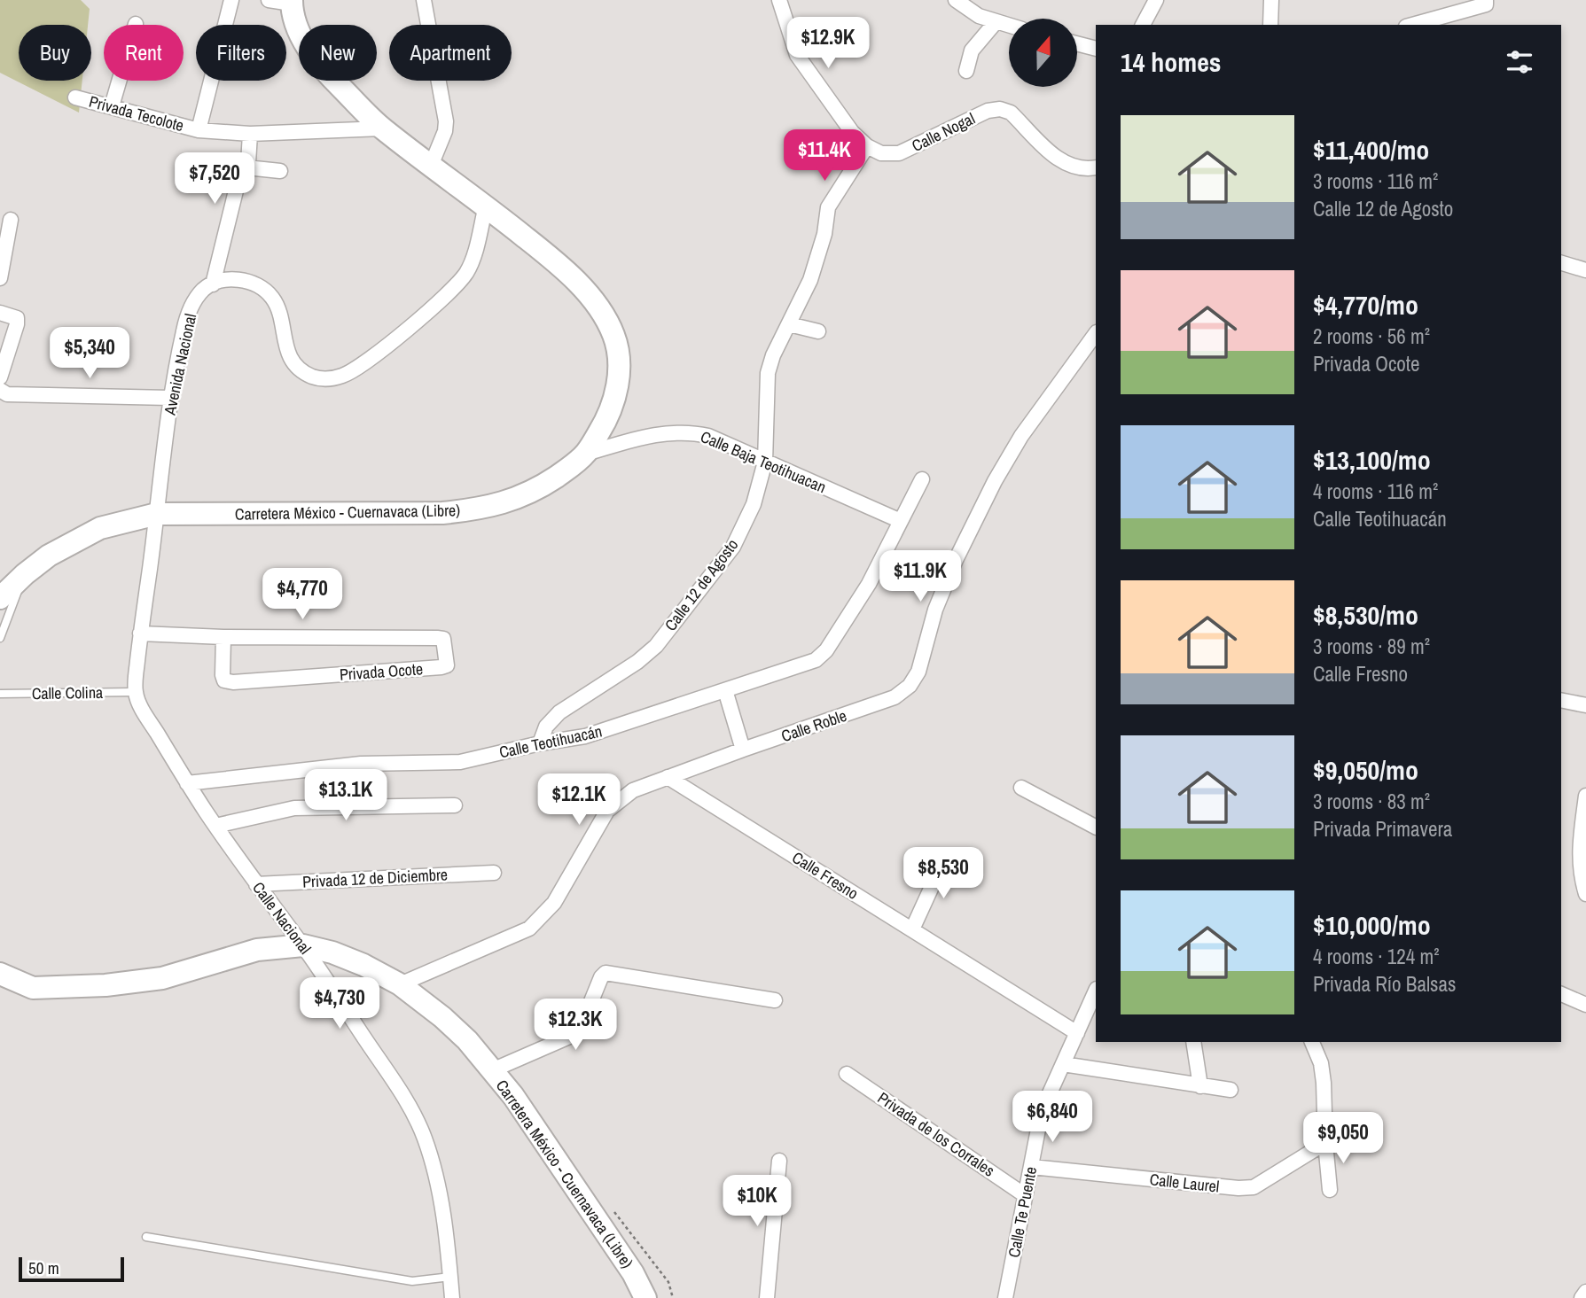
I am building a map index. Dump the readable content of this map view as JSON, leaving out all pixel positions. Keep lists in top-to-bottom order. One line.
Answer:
{"streets":{"main road":["Carretera México - Cuernavaca (Libre)"],"street":["Privada Tecolote","Calle Nogal","Avenida Nacional","Calle Baja Teotihuacan","Calle 12 de Agosto","Privada Ocote","Calle Roble","Calle Teotihuacán","Calle Fresno","Privada 12 de Diciembre","Calle Nacional","Privada de los Corrales","Calle Laurel","Calle Te Puente"],"lane":["Calle Colina"]},"crossings":[["Privada Tecolote","Carretera México - Cuernavaca (Libre)"],["Calle Nogal","Calle 12 de Agosto"],["Avenida Nacional","Carretera México - Cuernavaca (Libre)"],["Avenida Nacional","Privada Ocote"],["Avenida Nacional","Calle Colina"],["Avenida Nacional","Calle Teotihuacán"],["Avenida Nacional","Calle Nacional"],["Calle Baja Teotihuacan","Carretera México - Cuernavaca (Libre)"],["Calle Baja Teotihuacan","Calle 12 de Agosto"],["Calle Baja Teotihuacan","Calle Teotihuacán"],["Carretera México - Cuernavaca (Libre)","Calle Roble"],["Carretera México - Cuernavaca (Libre)","Calle Nacional"],["Calle 12 de Agosto","Calle Teotihuacán"],["Calle Roble","Calle Fresno"],["Calle Teotihuacán","Calle Nacional"],["Calle Fresno","Calle Te Puente"],["Privada 12 de Diciembre","Calle Nacional"],["Privada de los Corrales","Calle Te Puente"],["Calle Laurel","Calle Te Puente"]],"scale_bar":"50 m","north":"top","page":{"price":["$12.9K","$11.4K","$7,520","$5,340","$11.9K","$4,770","$13.1K","$12.1K","$8,530","$4,730","$12.3K","$6,840","$9,050","$10K"],"chip":["Buy","Rent","Filters","New","Apartment"],"heading":"14 homes","list":[{"name":"$11,400/mo","note":"3 rooms · 116 m² · Calle 12 de Agosto"},{"name":"$4,770/mo","note":"2 rooms · 56 m² · Privada Ocote"},{"name":"$13,100/mo","note":"4 rooms · 116 m² · Calle Teotihuacán"},{"name":"$8,530/mo","note":"3 rooms · 89 m² · Calle Fresno"},{"name":"$9,050/mo","note":"3 rooms · 83 m² · Privada Primavera"},{"name":"$10,000/mo","note":"4 rooms · 124 m² · Privada Río Balsas"}],"scale":"50 m"}}
